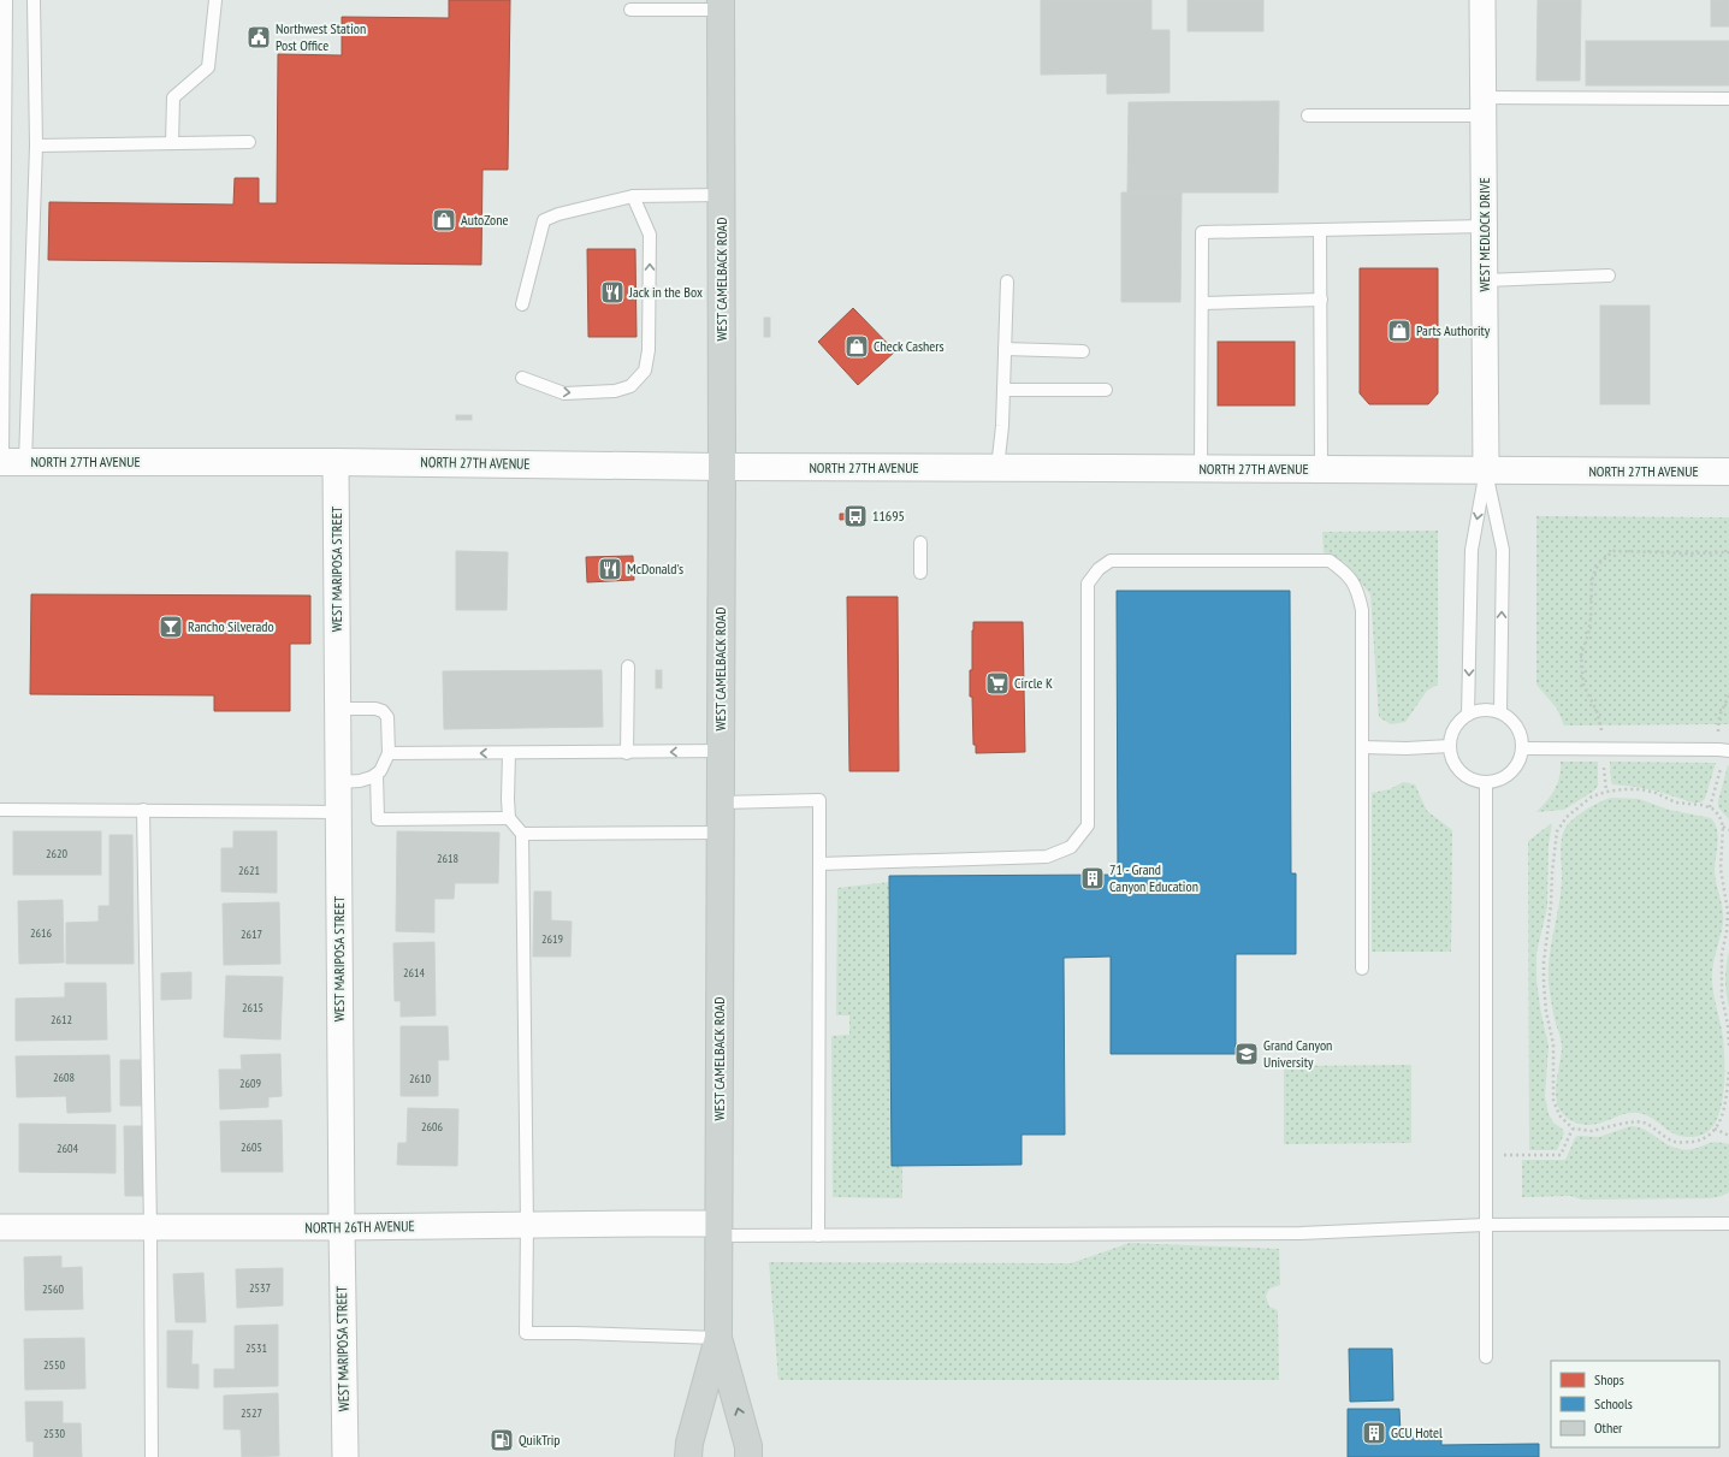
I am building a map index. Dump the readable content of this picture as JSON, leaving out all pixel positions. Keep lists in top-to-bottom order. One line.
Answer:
{"streets":{"main road":["WEST CAMELBACK ROAD","NORTH 27TH AVENUE"],"street":["WEST MEDLOCK DRIVE","WEST MARIPOSA STREET","NORTH 26TH AVENUE"]},"crossings":[["WEST MEDLOCK DRIVE","NORTH 27TH AVENUE"],["WEST CAMELBACK ROAD","NORTH 27TH AVENUE"],["WEST CAMELBACK ROAD","NORTH 26TH AVENUE"],["NORTH 27TH AVENUE","WEST MARIPOSA STREET"],["WEST MARIPOSA STREET","NORTH 26TH AVENUE"]],"places":{"public building":["Northwest Station Post Office"],"shop":["AutoZone","Parts Authority","Check Cashers"],"restaurant":["Jack in the Box","McDonald's"],"bus stop":["11695"],"bar":["Rancho Silverado"],"supermarket":["Circle K"],"building":["71 - Grand Canyon Education","GCU Hotel"],"school or university":["Grand Canyon University"],"fuel station":["QuikTrip"]},"house_numbers":["2620","2618","2621","2616","2617","2619","2614","2615","2612","2608","2610","2609","2606","2605","2604","2537","2560","2531","2550","2527","2530"],"legend":["Shops","Schools","Other"]}
